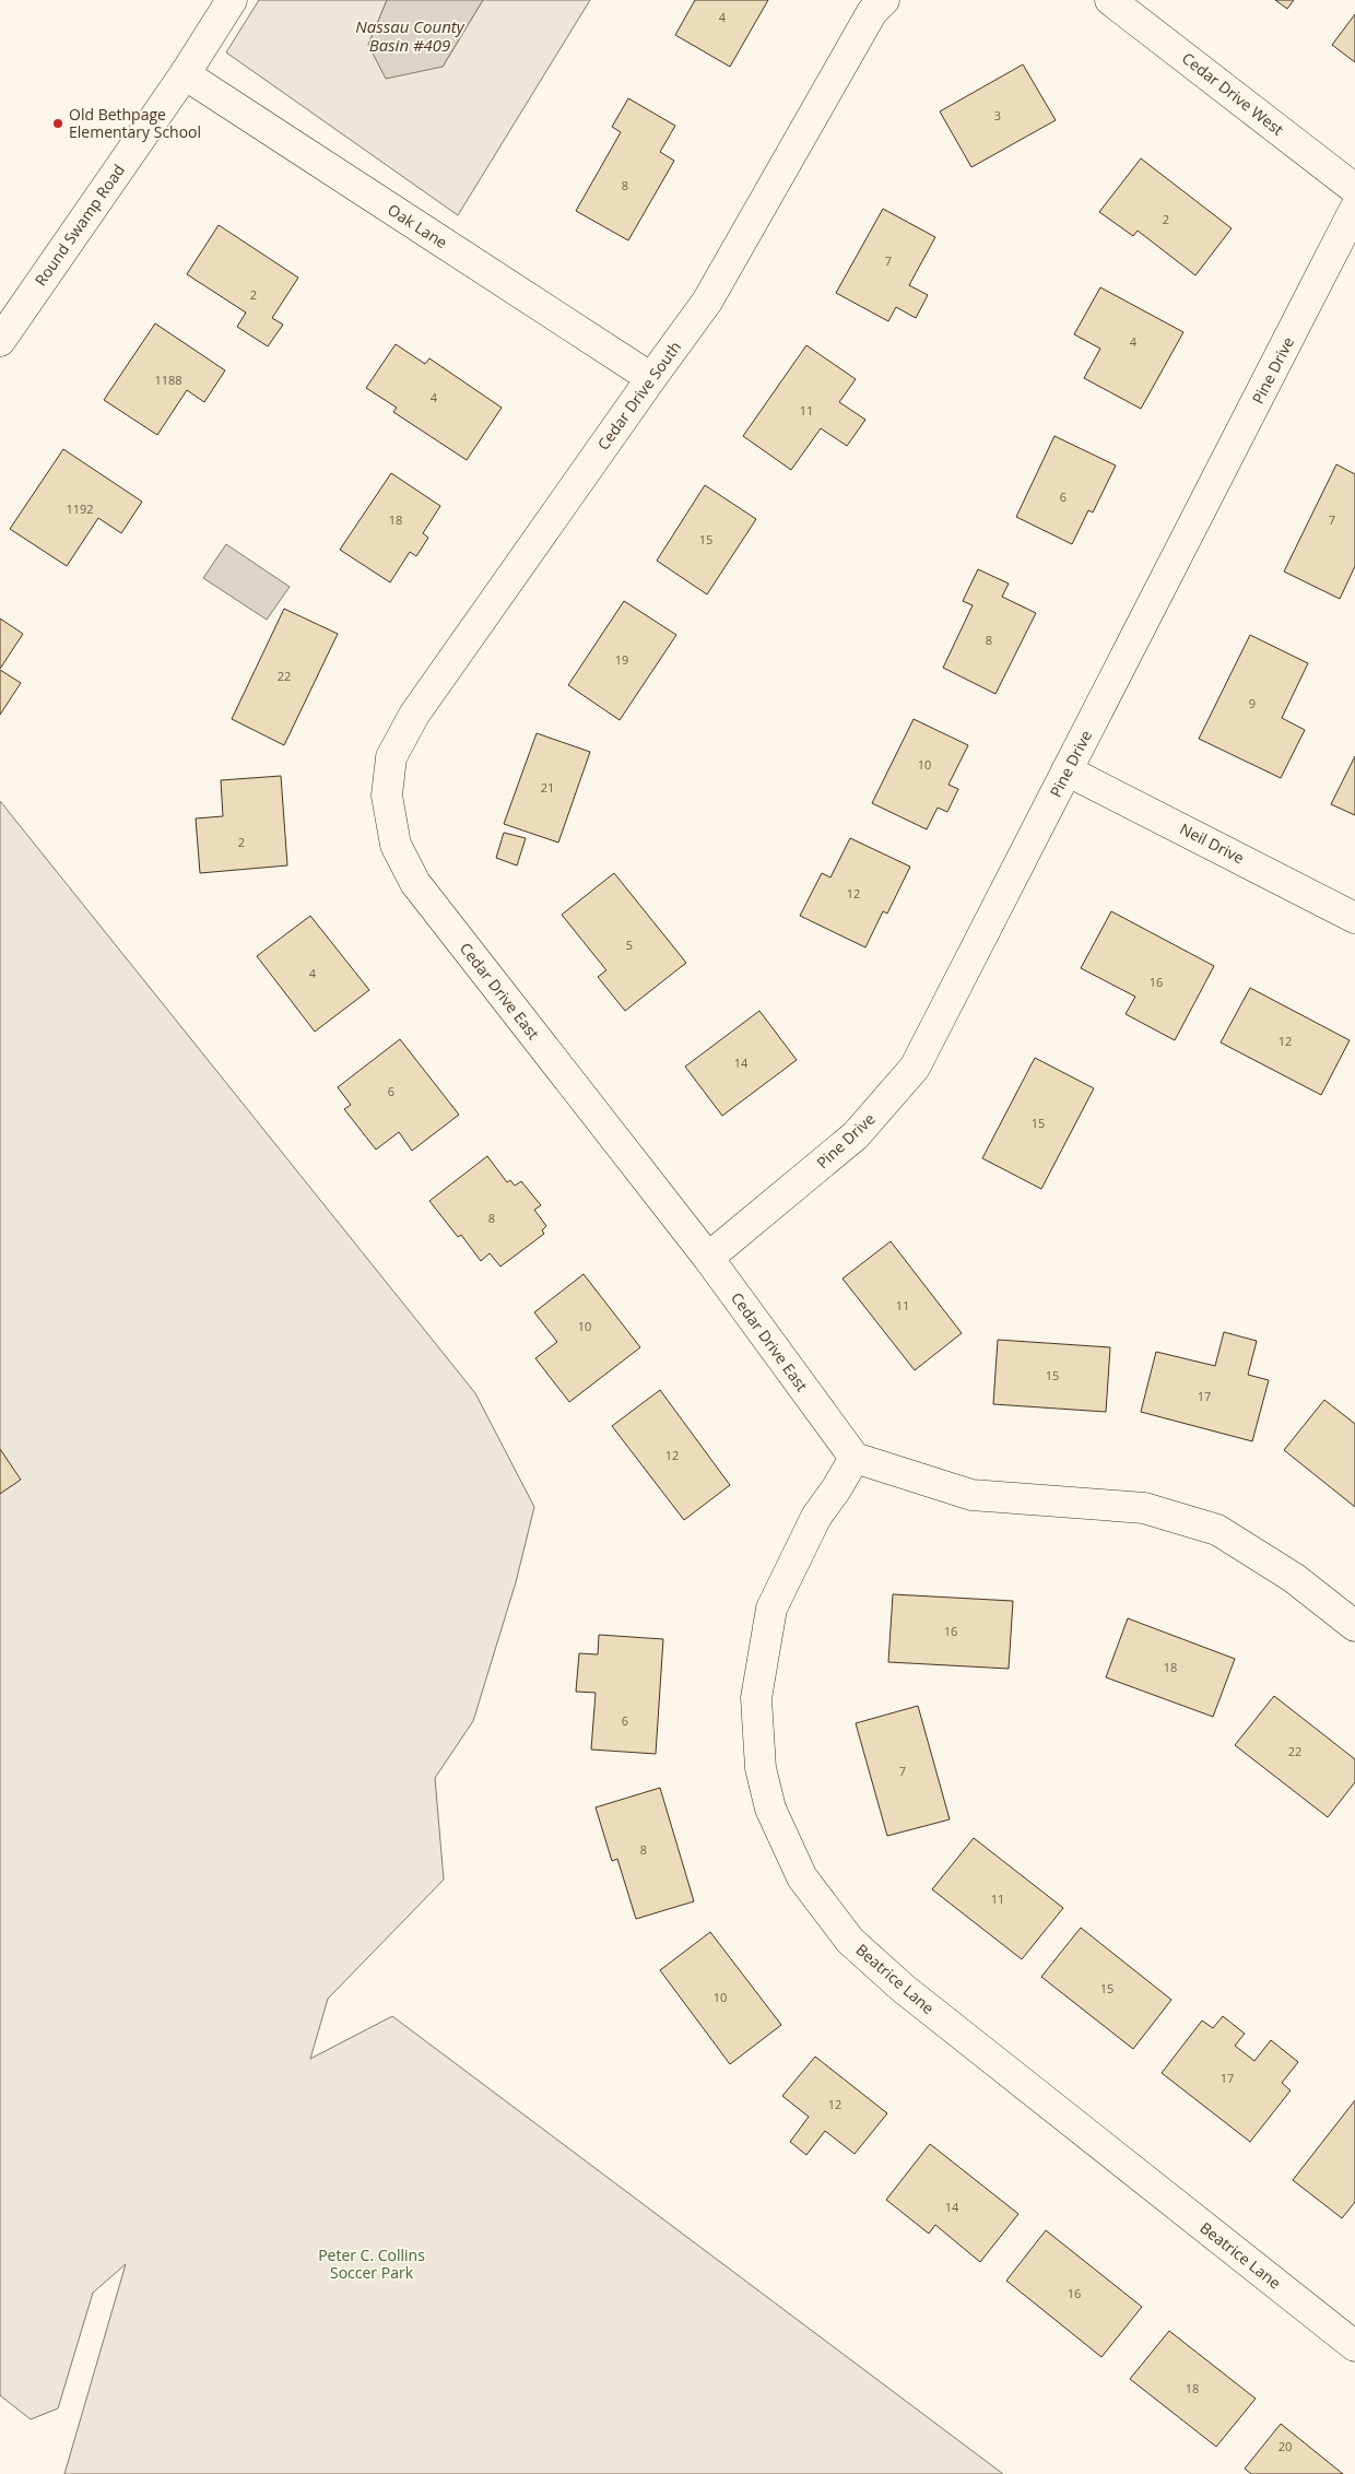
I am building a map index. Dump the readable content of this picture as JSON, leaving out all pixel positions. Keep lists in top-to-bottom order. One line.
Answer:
{"streets":{"street":["Cedar Drive West","Round Swamp Road","Oak Lane","Pine Drive","Cedar Drive South","Neil Drive","Cedar Drive East","Beatrice Lane"]},"crossings":[["Round Swamp Road","Oak Lane"],["Oak Lane","Cedar Drive South"],["Pine Drive","Neil Drive"],["Pine Drive","Cedar Drive East"],["Cedar Drive South","Cedar Drive East"],["Cedar Drive East","Beatrice Lane"]],"water":["Nassau County Basin #409"],"parks":["Peter C. Collins Soccer Park"],"places":["Old Bethpage Elementary School"],"house_numbers":["4","3","8","2","7","2","4","1188","4","11","6","1192","18","7","15","8","19","22","9","10","21","2","12","5","4","16","12","14","6","15","8","11","10","15","17","12","16","18","6","22","7","8","11","15","10","17","12","14","16","18","20"]}
